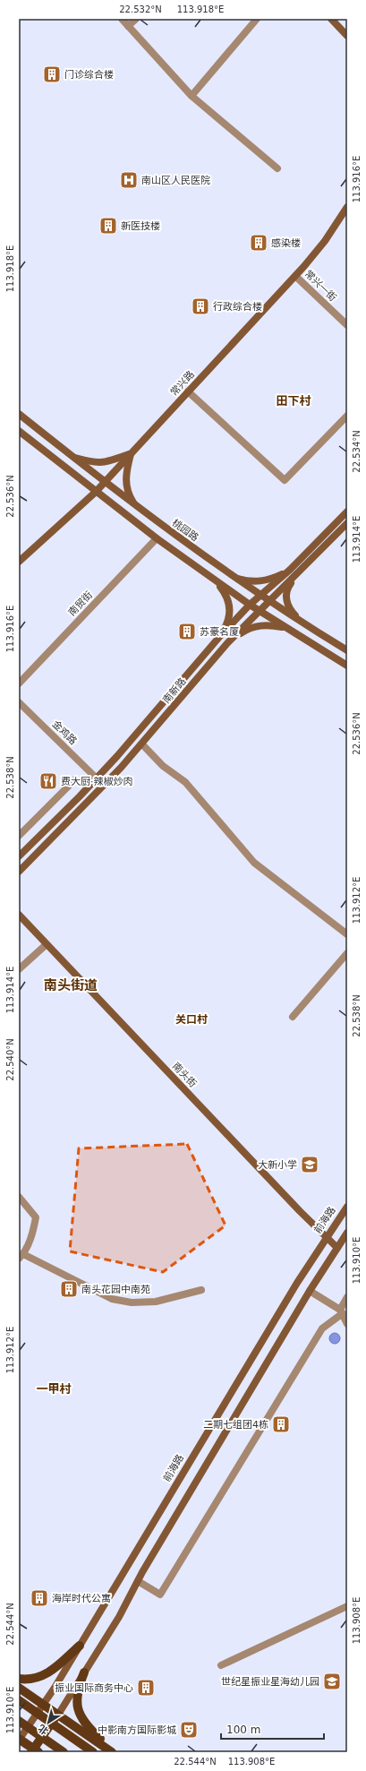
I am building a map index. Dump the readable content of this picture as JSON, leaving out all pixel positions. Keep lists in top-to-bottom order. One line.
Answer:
{"streets":{"main road":["常兴路","桃园路","南新路","南头街","前海路"],"street":["常兴一街","南贸街","金鸡路"]},"crossings":[["常兴一街","常兴路"],["常兴路","桃园路"],["桃园路","南新路"],["南新路","金鸡路"],["南头街","前海路"]],"districts":["田下村","南头街道","关口村","一甲村"],"places":{"building":["门诊综合楼","新医技楼","感染楼","行政综合楼","苏豪名厦","南头花园中南苑","二期七组团4栋","海岸时代公寓","振业国际商务中心"],"hospital":["南山区人民医院"],"restaurant":["费大厨·辣椒炒肉"],"school or university":["大新小学","世纪星振业星海幼儿园"],"theatre":["中影南方国际影城"]},"scale_bar":"100 m","north":"bottom left","coordinates":["22.532°N","113.918°E","113.916°E","22.534°N","22.536°N","113.914°E","22.538°N","113.912°E","22.540°N","113.910°E","113.908°E","22.544°N"]}
